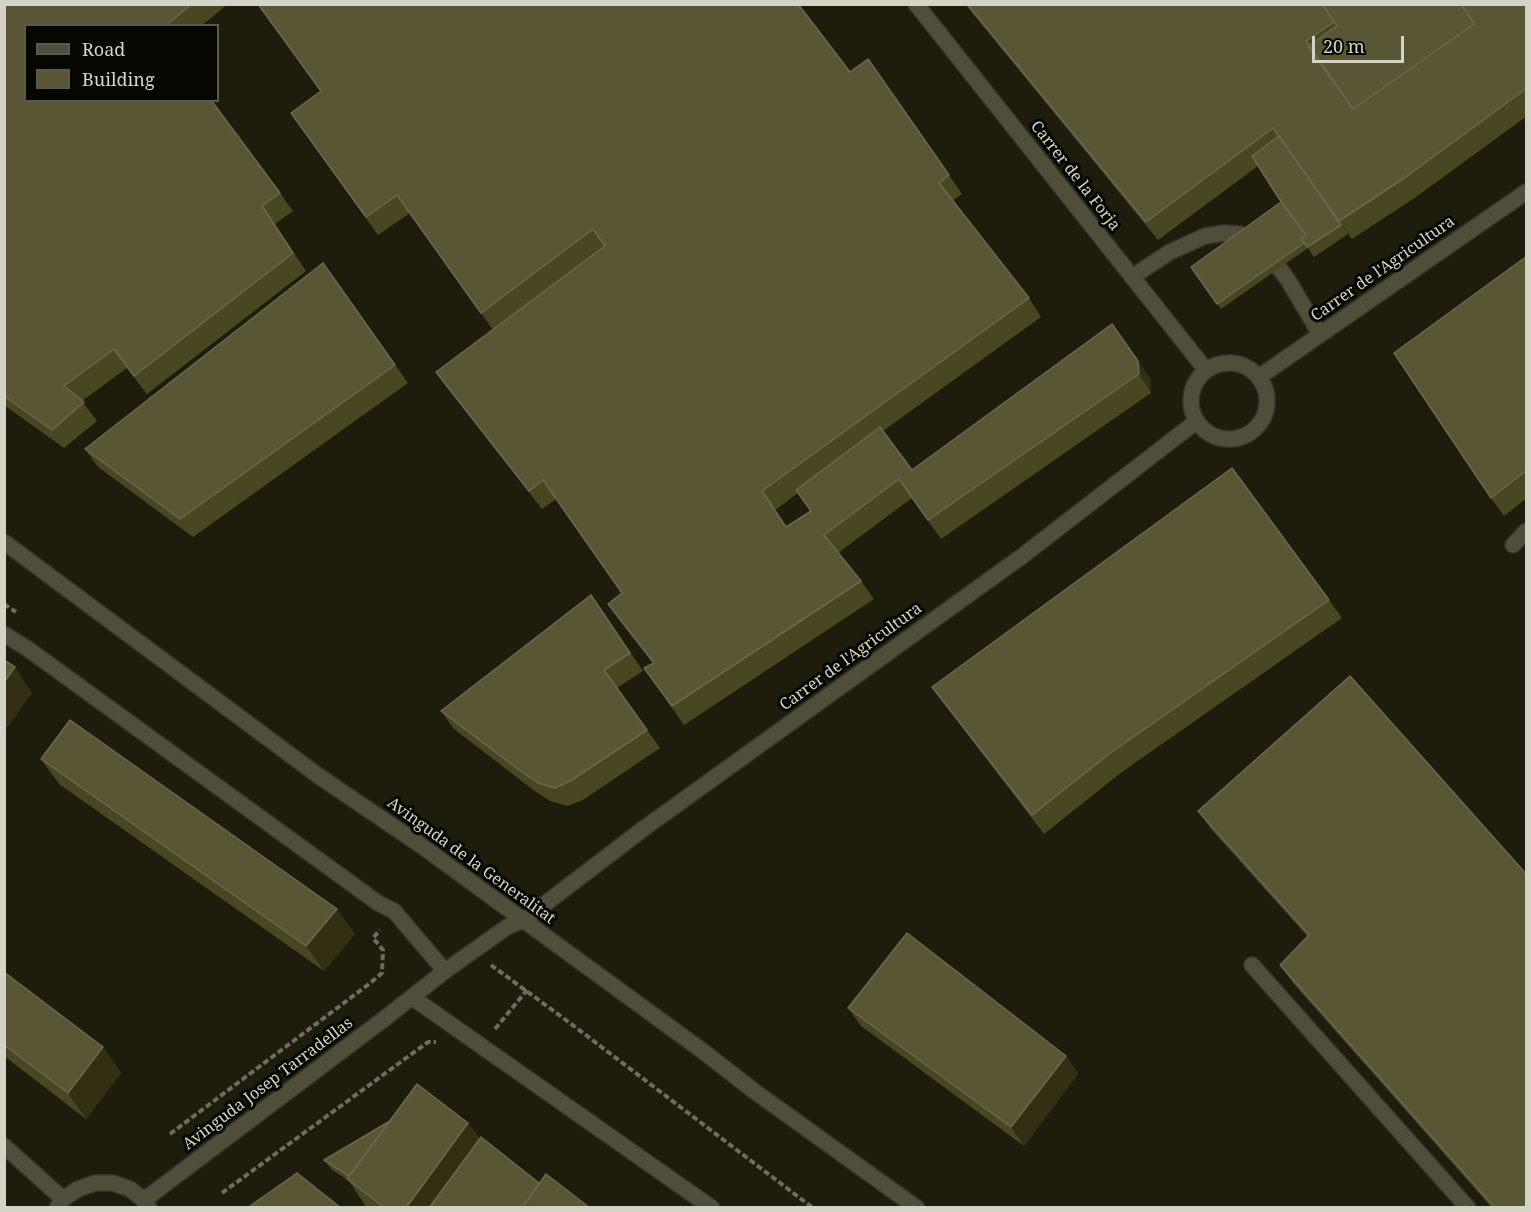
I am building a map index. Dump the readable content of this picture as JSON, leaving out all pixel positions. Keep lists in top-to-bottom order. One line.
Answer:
{"streets":{"street":["Carrer de la Forja","Carrer de l'Agricultura","Avinguda de la Generalitat","Avinguda Josep Tarradellas"]},"crossings":[["Carrer de la Forja","Carrer de l'Agricultura"],["Carrer de l'Agricultura","Avinguda de la Generalitat"],["Carrer de l'Agricultura","Avinguda Josep Tarradellas"]],"legend":["Road","Building"],"scale_bar":"20 m"}
